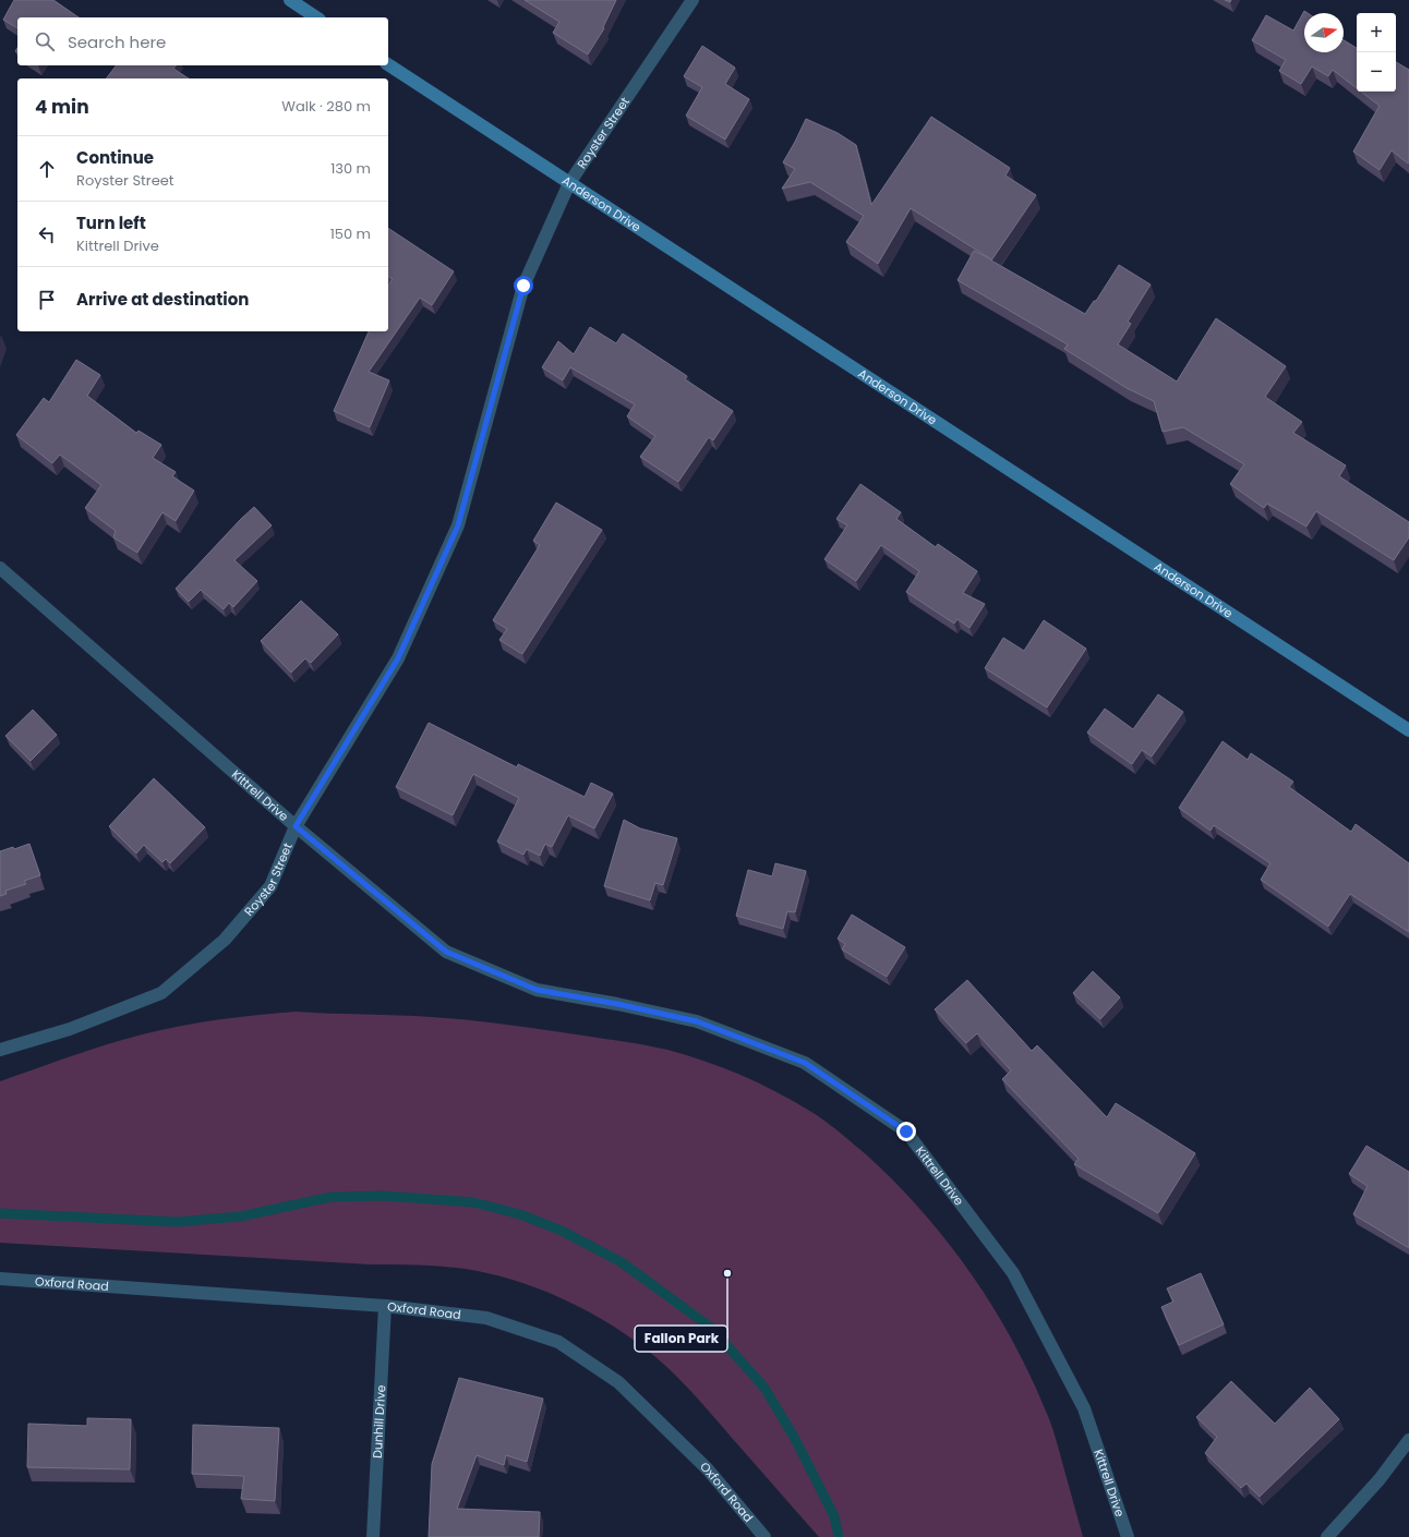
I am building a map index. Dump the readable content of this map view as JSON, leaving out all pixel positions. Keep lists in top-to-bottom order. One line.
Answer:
{"streets":{"street":["Royster Street","Anderson Drive","Kittrell Drive","Oxford Road","Dunhill Drive"]},"crossings":[["Royster Street","Anderson Drive"],["Royster Street","Kittrell Drive"],["Oxford Road","Dunhill Drive"]],"places":["Fallon Park"],"north":"right","page":{"map_buttons":["+","−"],"search":"Search here","heading":["4 min","Walk · 280 m"],"list":[["Continue","Royster Street","130 m"],["Turn left","Kittrell Drive","150 m"],"Arrive at destination"]}}
